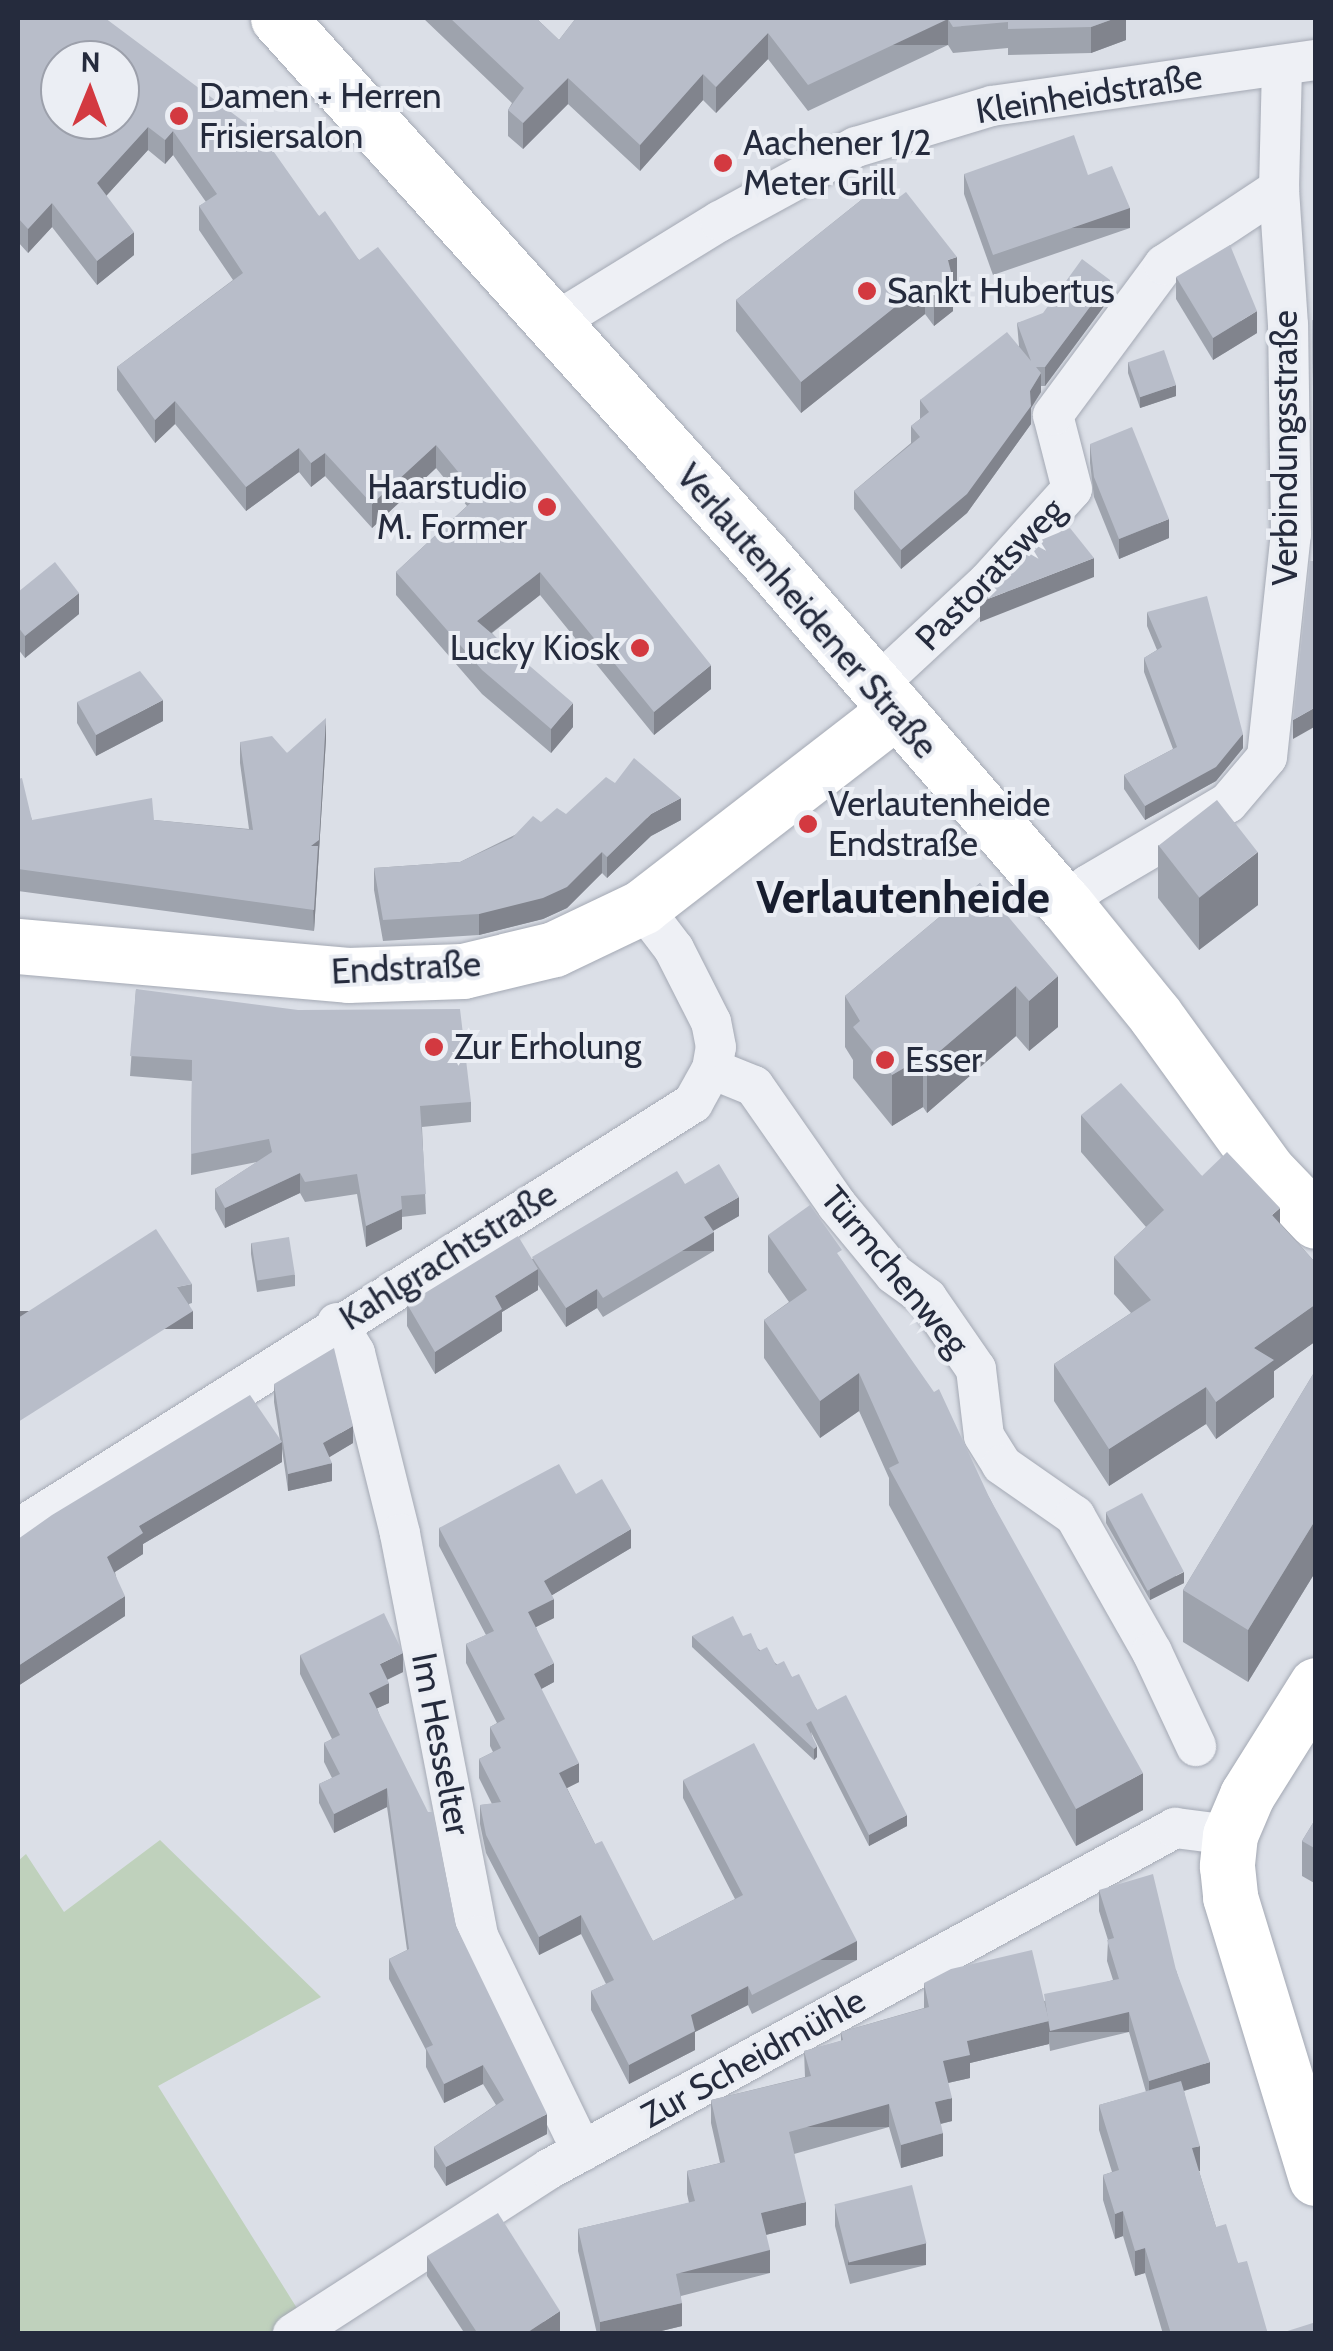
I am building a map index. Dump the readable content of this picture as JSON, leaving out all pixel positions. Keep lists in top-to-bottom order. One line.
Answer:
{"streets":{"main road":["Verlautenheidener Straße","Endstraße"],"street":["Kleinheidstraße","Verbindungsstraße","Pastoratsweg","Kahlgrachtstraße","Türmchenweg","Im Hesselter","Zur Scheidmühle"]},"crossings":[["Kleinheidstraße","Verbindungsstraße"],["Kleinheidstraße","Verlautenheidener Straße"],["Verbindungsstraße","Pastoratsweg"],["Verbindungsstraße","Verlautenheidener Straße"],["Pastoratsweg","Verlautenheidener Straße"],["Pastoratsweg","Endstraße"],["Verlautenheidener Straße","Endstraße"],["Kahlgrachtstraße","Türmchenweg"],["Kahlgrachtstraße","Im Hesselter"],["Im Hesselter","Zur Scheidmühle"]],"districts":["Verlautenheide"],"places":["Damen + Herren Frisiersalon","Aachener 1/2 Meter Grill","Sankt Hubertus","Haarstudio M. Former","Lucky Kiosk","Verlautenheide Endstraße","Zur Erholung","Esser"],"north":"top"}
